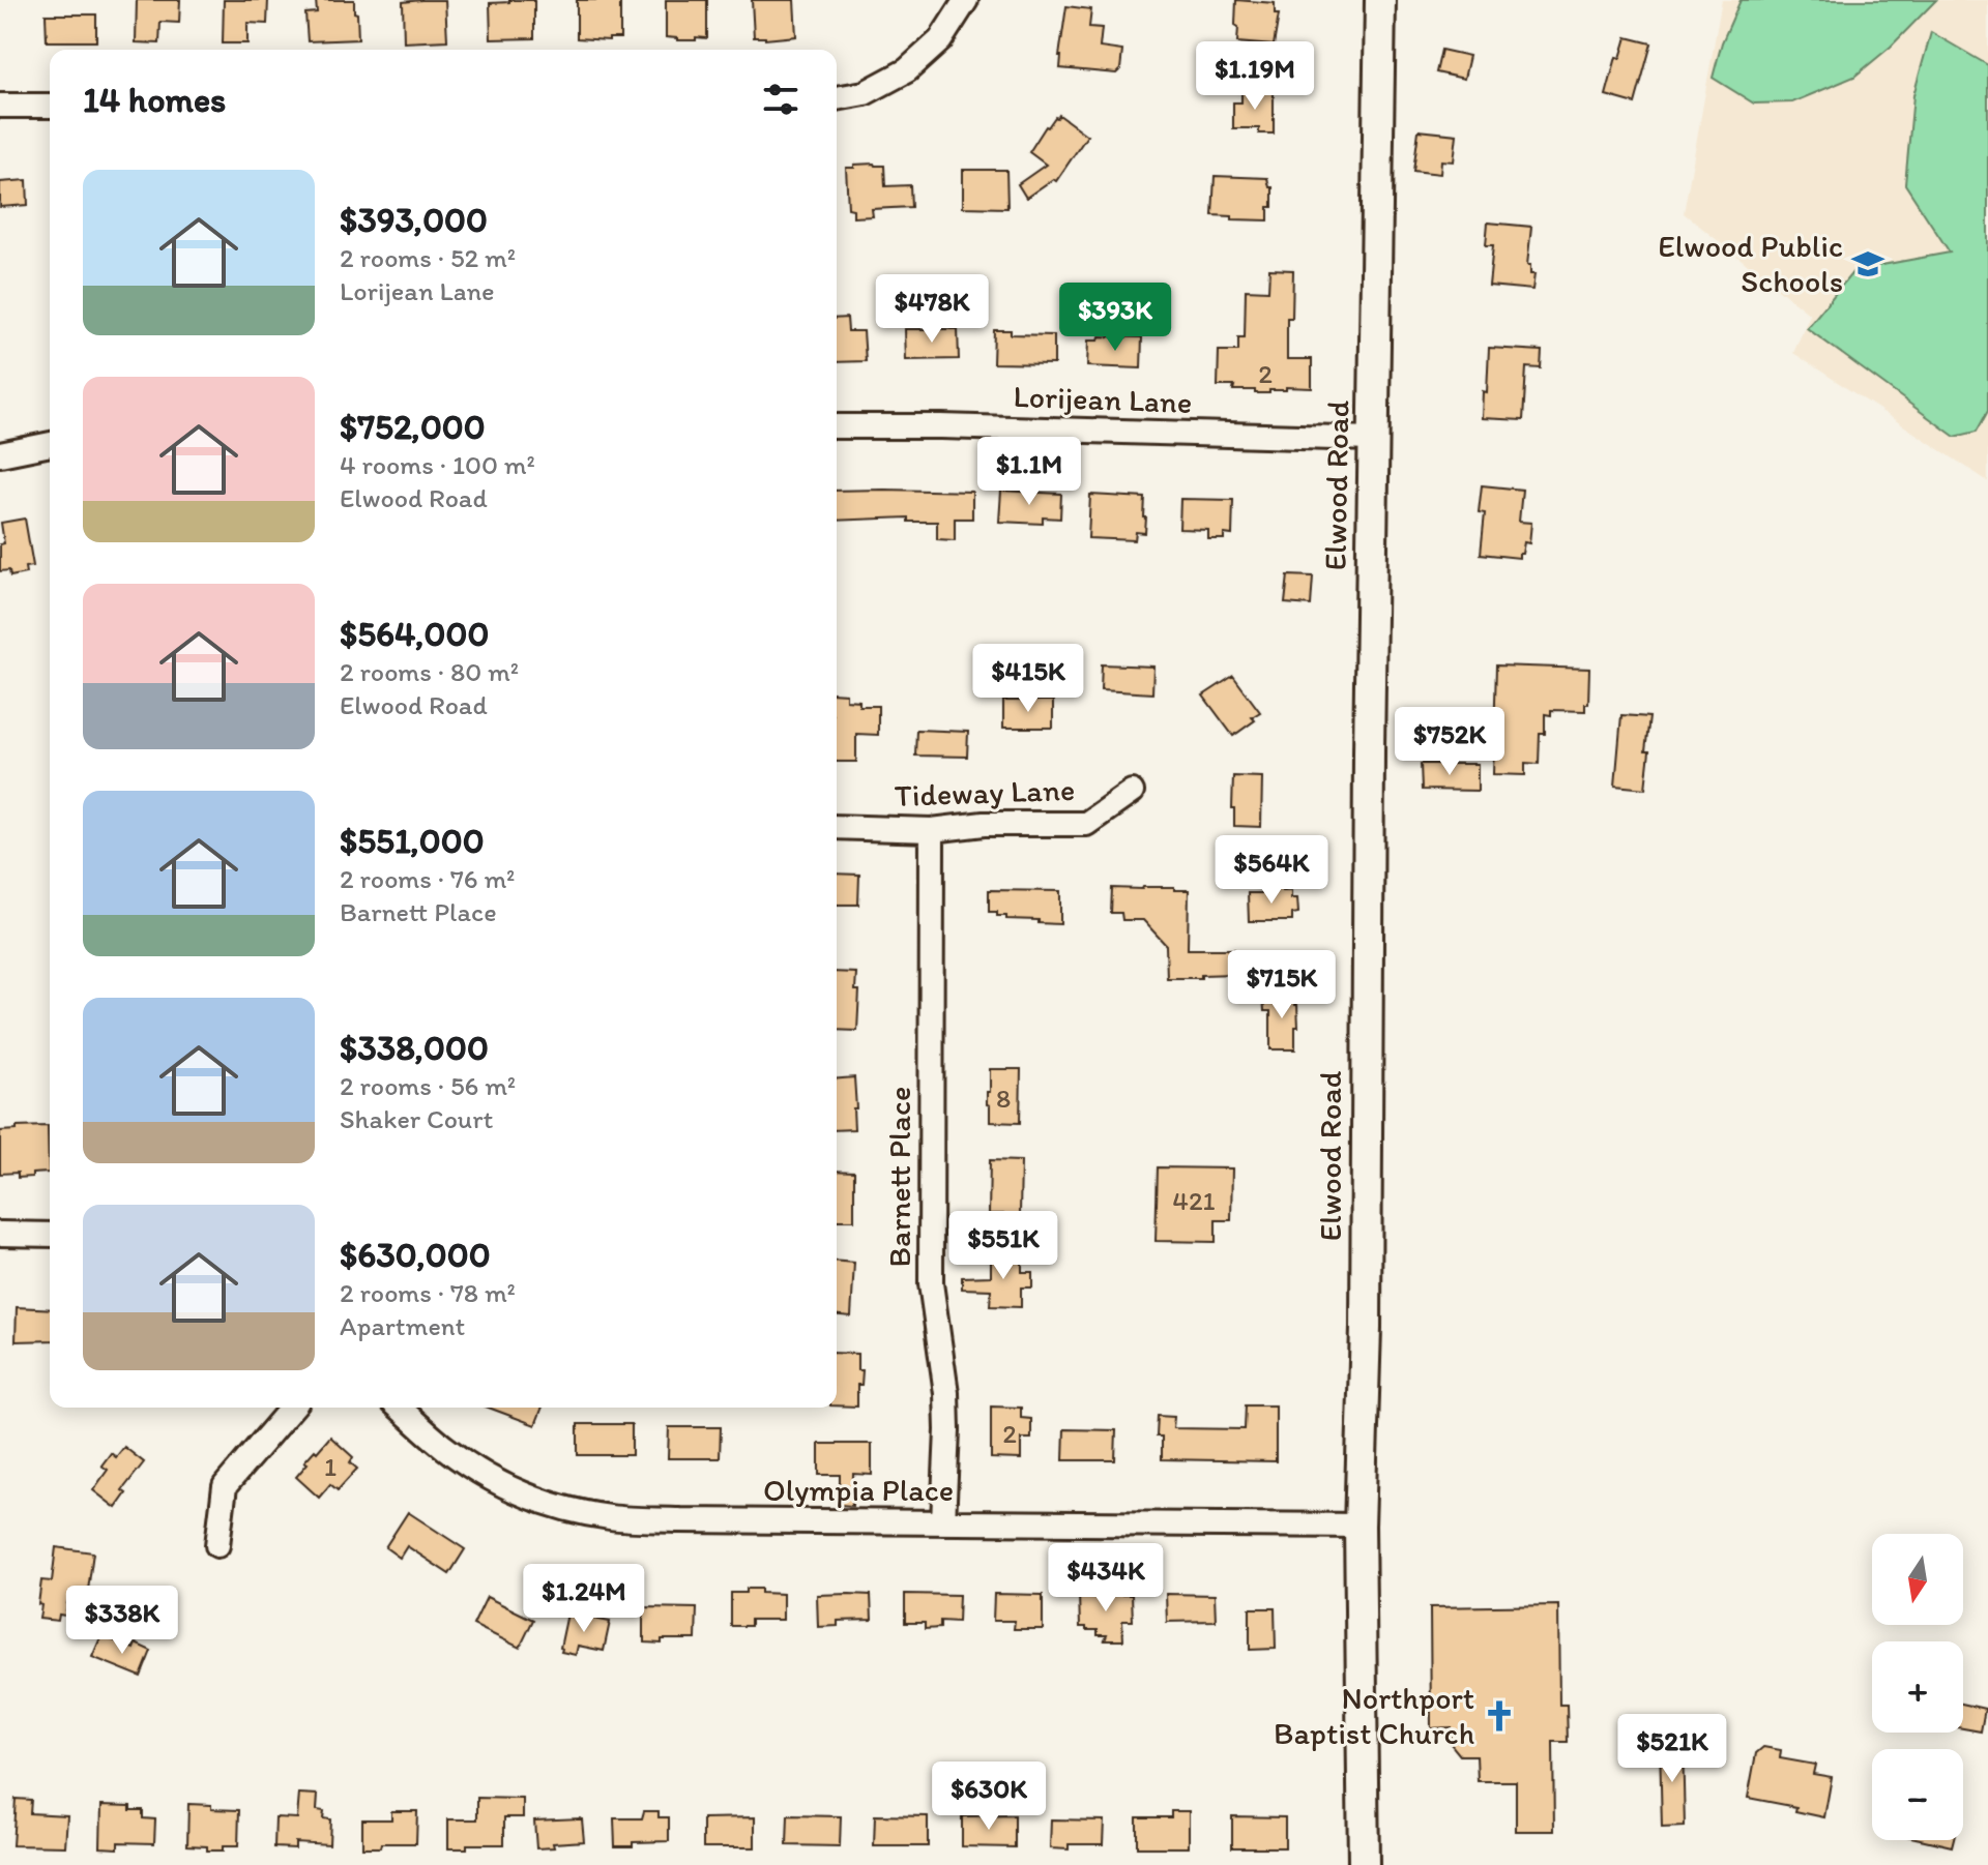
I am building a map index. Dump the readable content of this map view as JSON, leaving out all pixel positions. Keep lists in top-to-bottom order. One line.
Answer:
{"streets":{"main road":["Elwood Road"],"street":["Lorijean Lane","Tideway Lane","Barnett Place","Olympia Place"]},"crossings":[["Lorijean Lane","Elwood Road"],["Elwood Road","Olympia Place"],["Tideway Lane","Barnett Place"],["Barnett Place","Olympia Place"]],"places":{"school or university":["Elwood Public Schools"],"church":["Northport Baptist Church"]},"house_numbers":["2","8","421","2","1"],"north":"bottom","page":{"price":["$1.19M","$478K","$393K","$1.1M","$415K","$752K","$564K","$715K","$551K","$434K","$1.24M","$338K","$521K","$630K"],"heading":"14 homes","list":[{"name":"$393,000","note":"2 rooms · 52 m² · Lorijean Lane"},{"name":"$752,000","note":"4 rooms · 100 m² · Elwood Road"},{"name":"$564,000","note":"2 rooms · 80 m² · Elwood Road"},{"name":"$551,000","note":"2 rooms · 76 m² · Barnett Place"},{"name":"$338,000","note":"2 rooms · 56 m² · Shaker Court"},{"name":"$630,000","note":"2 rooms · 78 m² · Apartment"}],"map_buttons":["+","−"]}}
